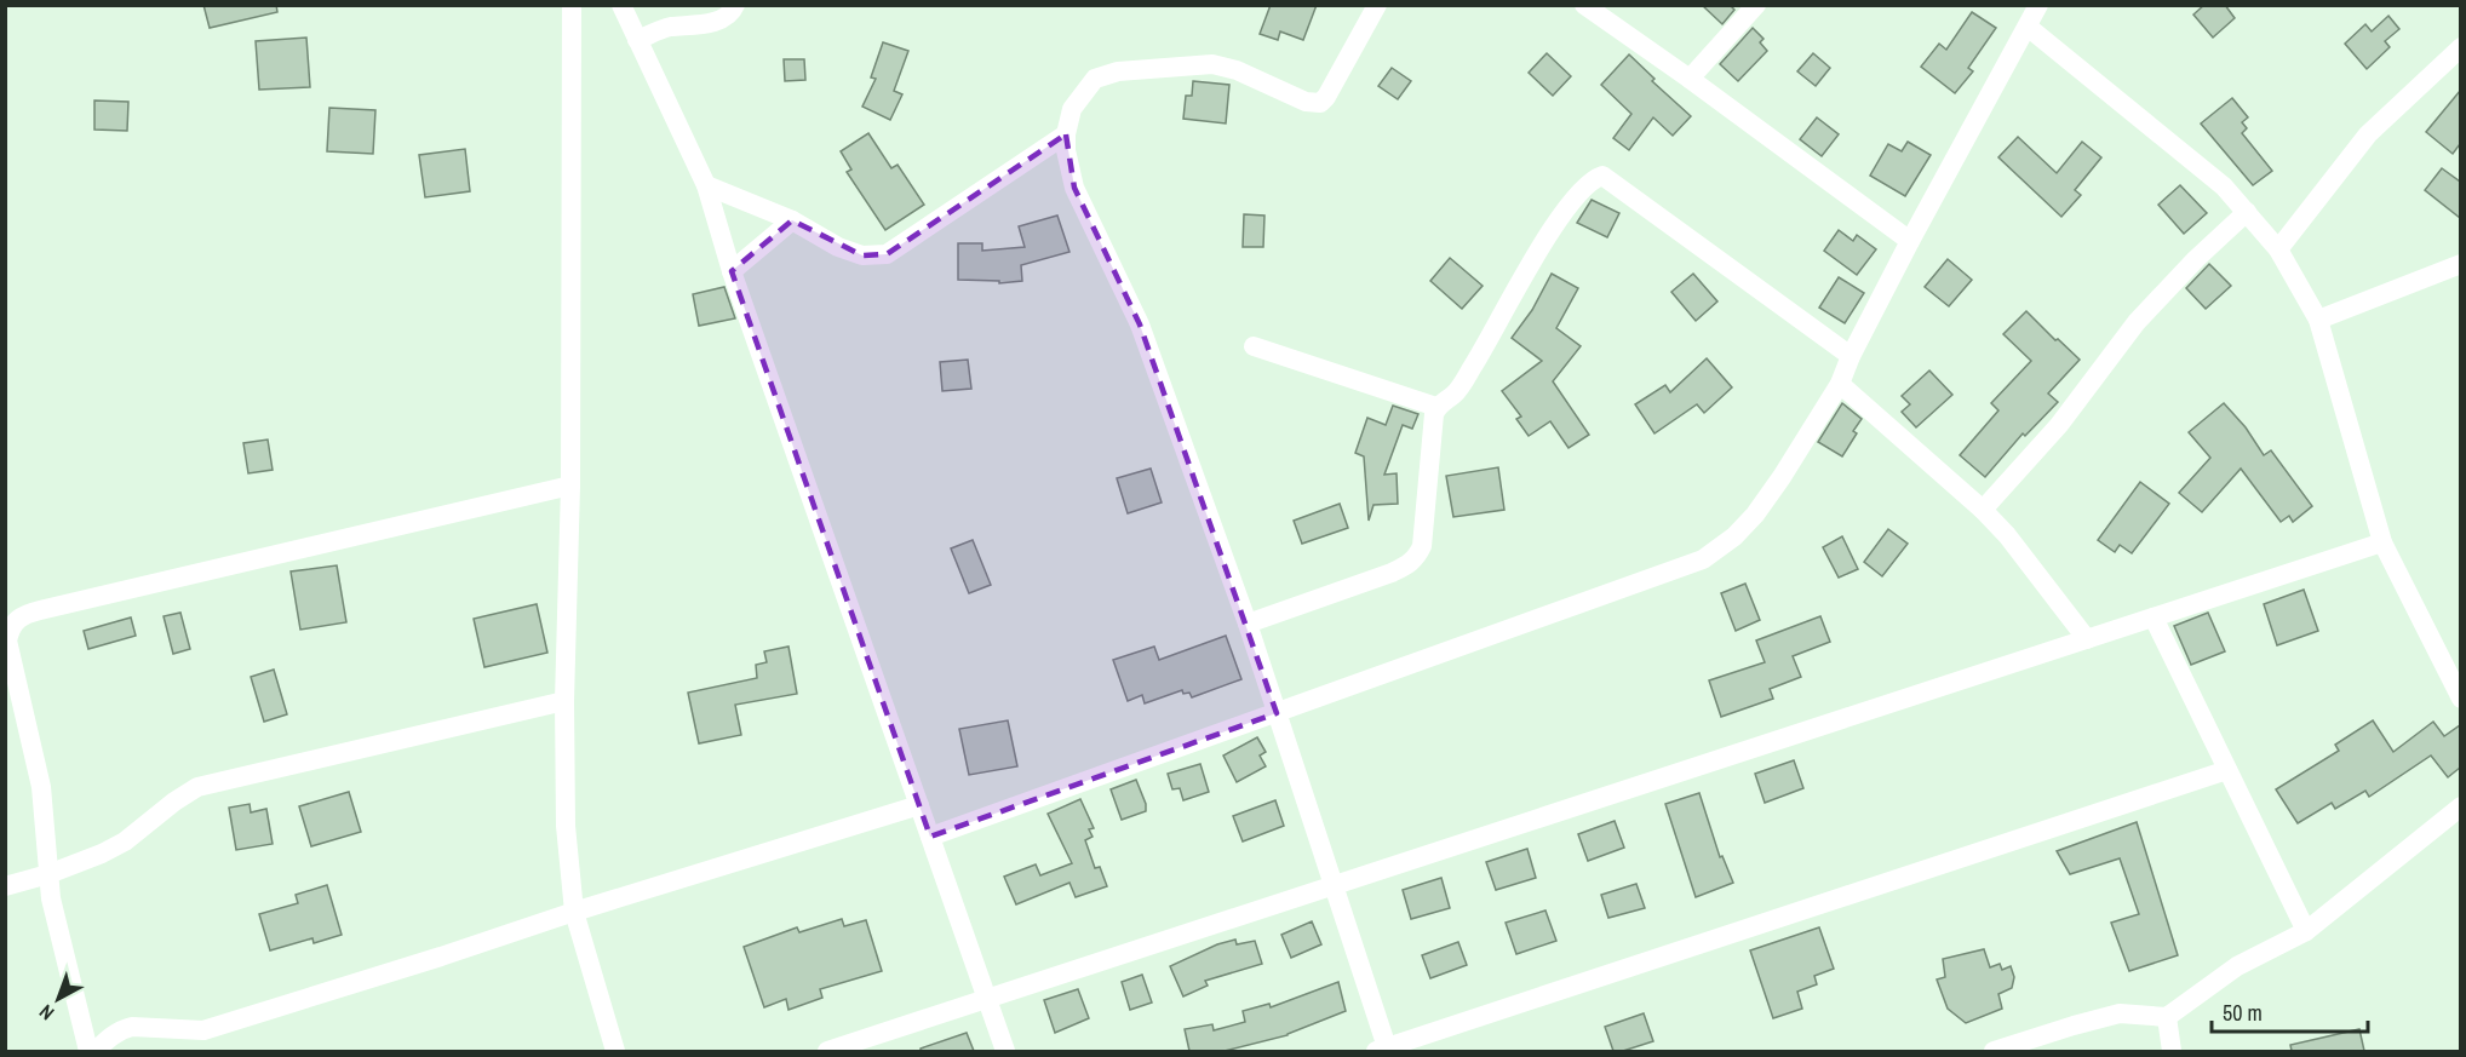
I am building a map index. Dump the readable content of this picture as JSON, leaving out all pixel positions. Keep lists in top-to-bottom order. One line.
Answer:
{"scale_bar":"50 m","north":"bottom left"}
